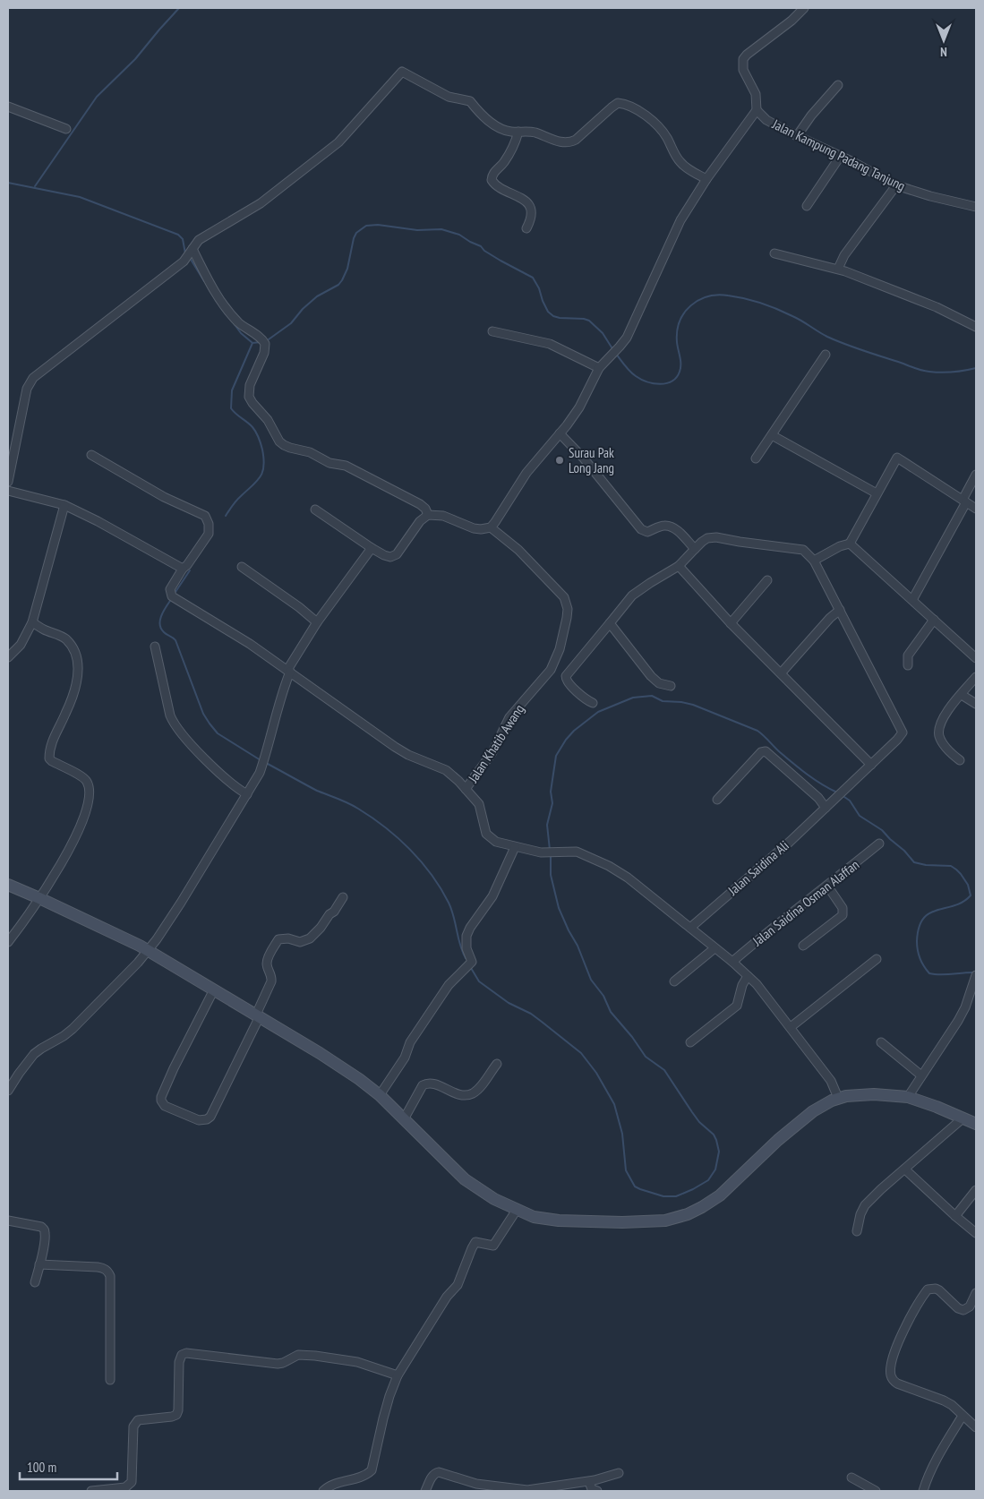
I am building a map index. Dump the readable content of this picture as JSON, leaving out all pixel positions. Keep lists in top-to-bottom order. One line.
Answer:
{"streets":{"street":["Jalan Kampung Padang Tanjung","Jalan Khatib Awang","Jalan Saidina Ali","Jalan Saidina Osman Alaffan"]},"places":["Surau Pak Long Jang"],"scale_bar":"100 m","north":"bottom"}
